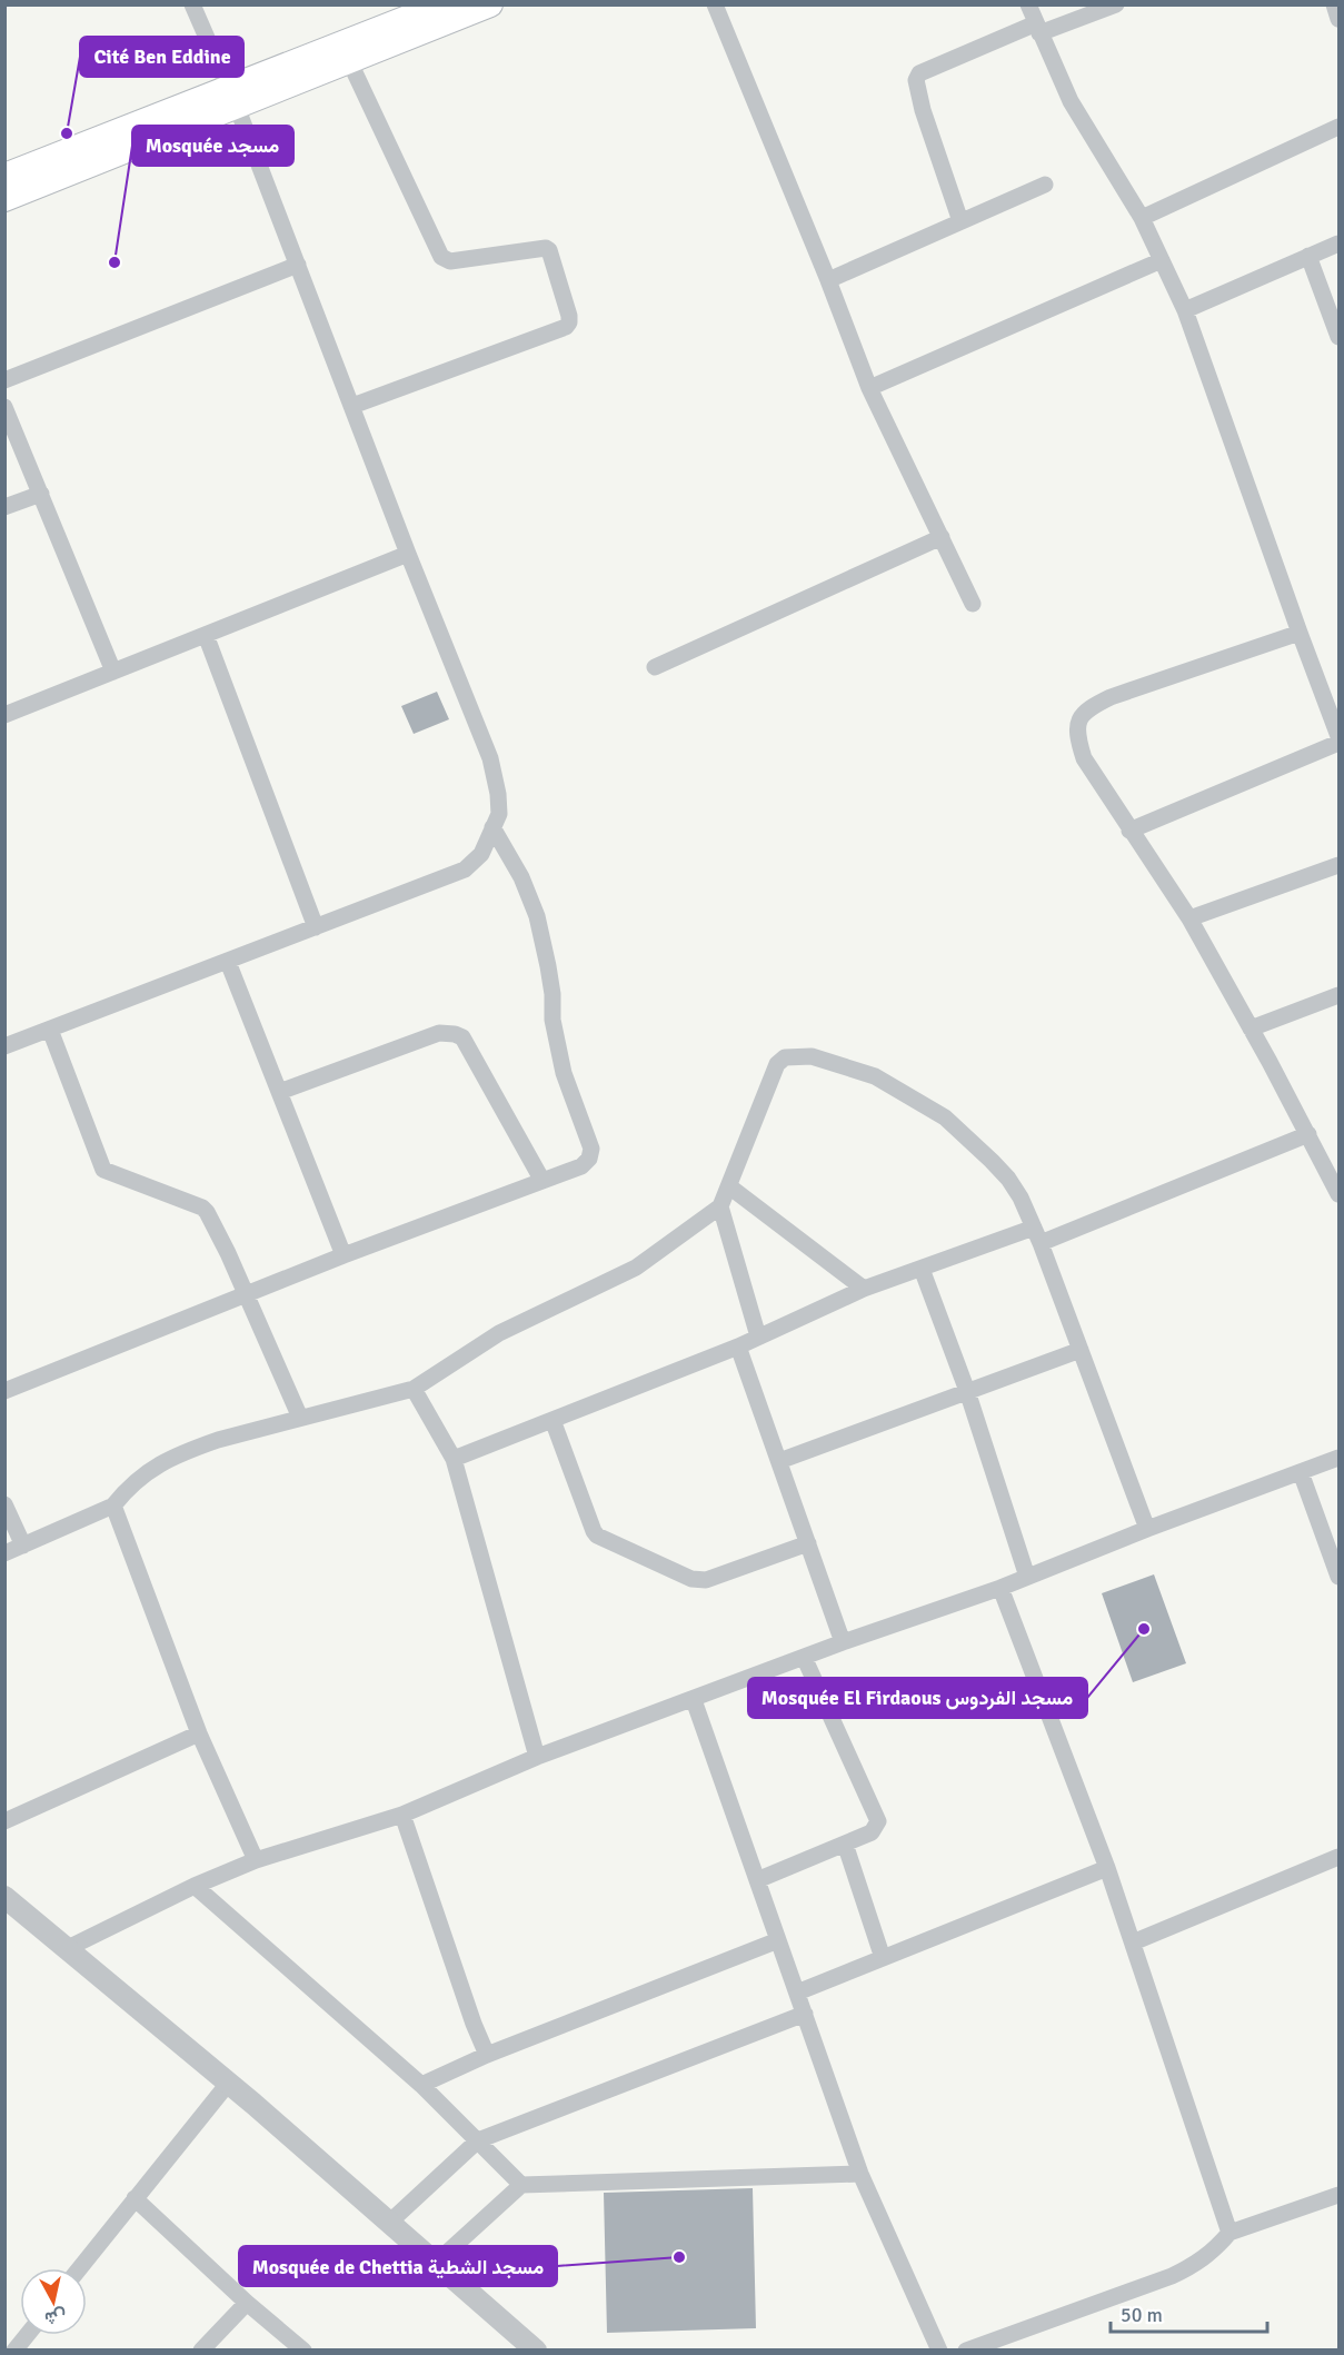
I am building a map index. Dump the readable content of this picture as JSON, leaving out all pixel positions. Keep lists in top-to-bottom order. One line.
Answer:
{"places":["Cité Ben Eddine","Mosquée مسجد","Mosquée El Firdaous مسجد الفردوس","Mosquée de Chettia مسجد الشطية"],"scale_bar":"50 m","north":"bottom"}
